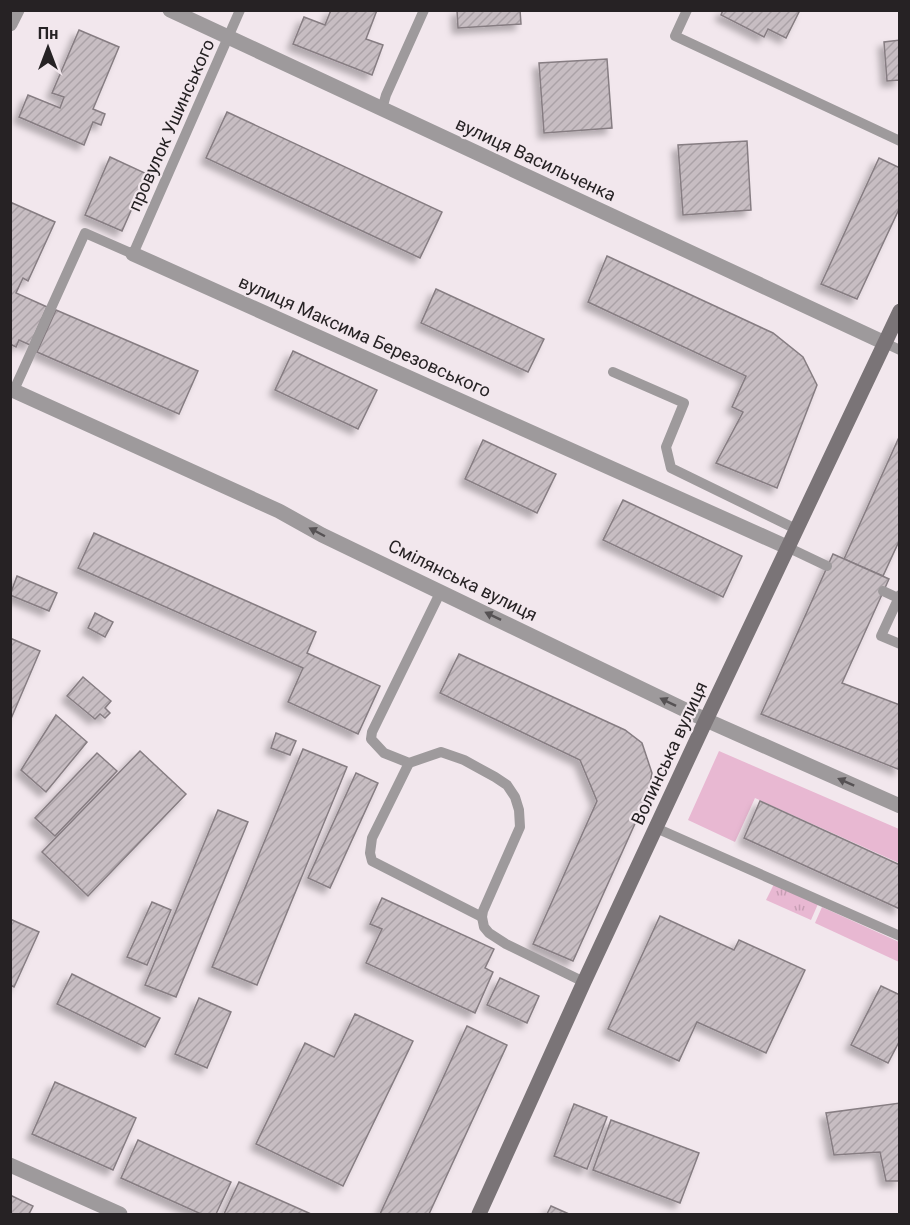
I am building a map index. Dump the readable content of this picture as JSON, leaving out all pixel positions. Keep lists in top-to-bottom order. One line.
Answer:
{"streets":{"street":["вулиця Васильченка","вулиця Максима Березовського","Смілянська вулиця","Волинська вулиця"],"lane":["провулок Ушинського"]},"crossings":[["провулок Ушинського","вулиця Васильченка"],["провулок Ушинського","вулиця Максима Березовського"],["вулиця Васильченка","Волинська вулиця"],["вулиця Максима Березовського","Смілянська вулиця"],["вулиця Максима Березовського","Волинська вулиця"],["Смілянська вулиця","Волинська вулиця"]],"one_way":["Смілянська вулиця"],"north":"top"}
